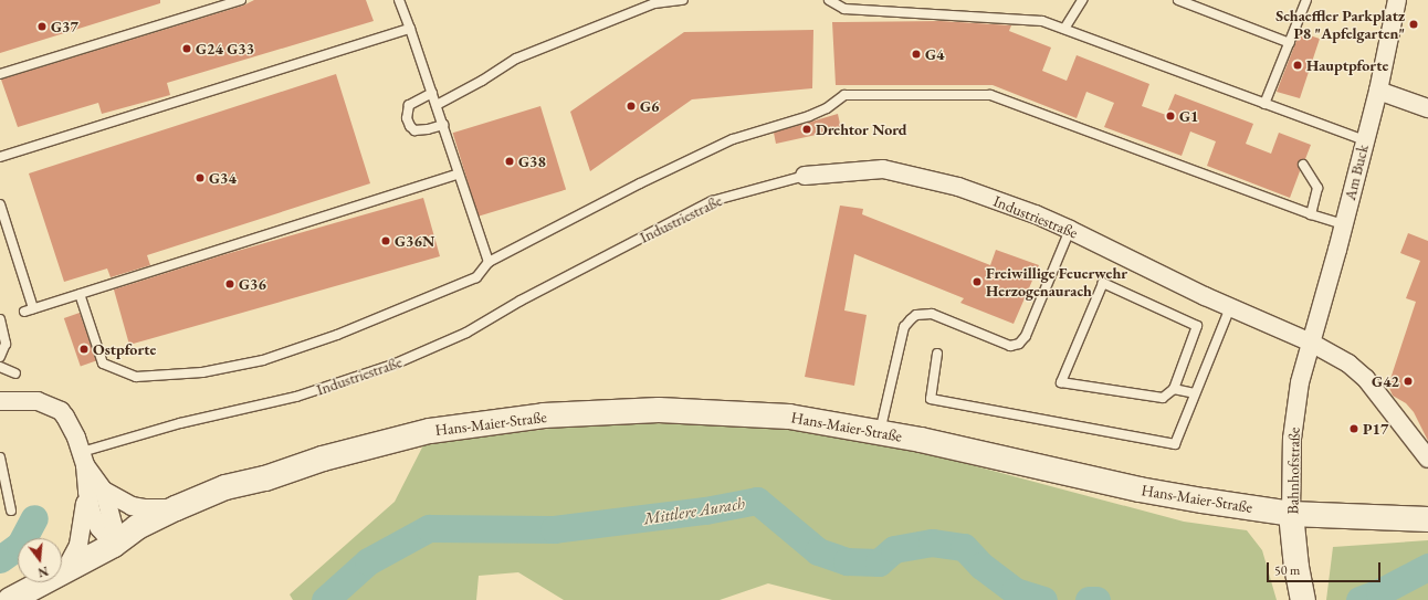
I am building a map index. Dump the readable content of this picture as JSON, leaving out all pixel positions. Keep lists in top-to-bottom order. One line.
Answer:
{"streets":{"street":["Am Buck","Industriestraße","Hans-Maier-Straße","Bahnhofstraße"]},"crossings":[["Am Buck","Industriestraße"],["Am Buck","Bahnhofstraße"],["Industriestraße","Bahnhofstraße"],["Hans-Maier-Straße","Bahnhofstraße"]],"water":["Mittlere Aurach"],"places":["Schaeffler Parkplatz P8 \"Apfelgarten\"","G37","G24 G33","G4","Hauptpforte","G6","G1","Drehtor Nord","G38","G34","G36N","Freiwillige Feuerwehr Herzogenaurach","G36","Ostpforte","G42","P17"],"scale_bar":"50 m","north":"bottom"}
